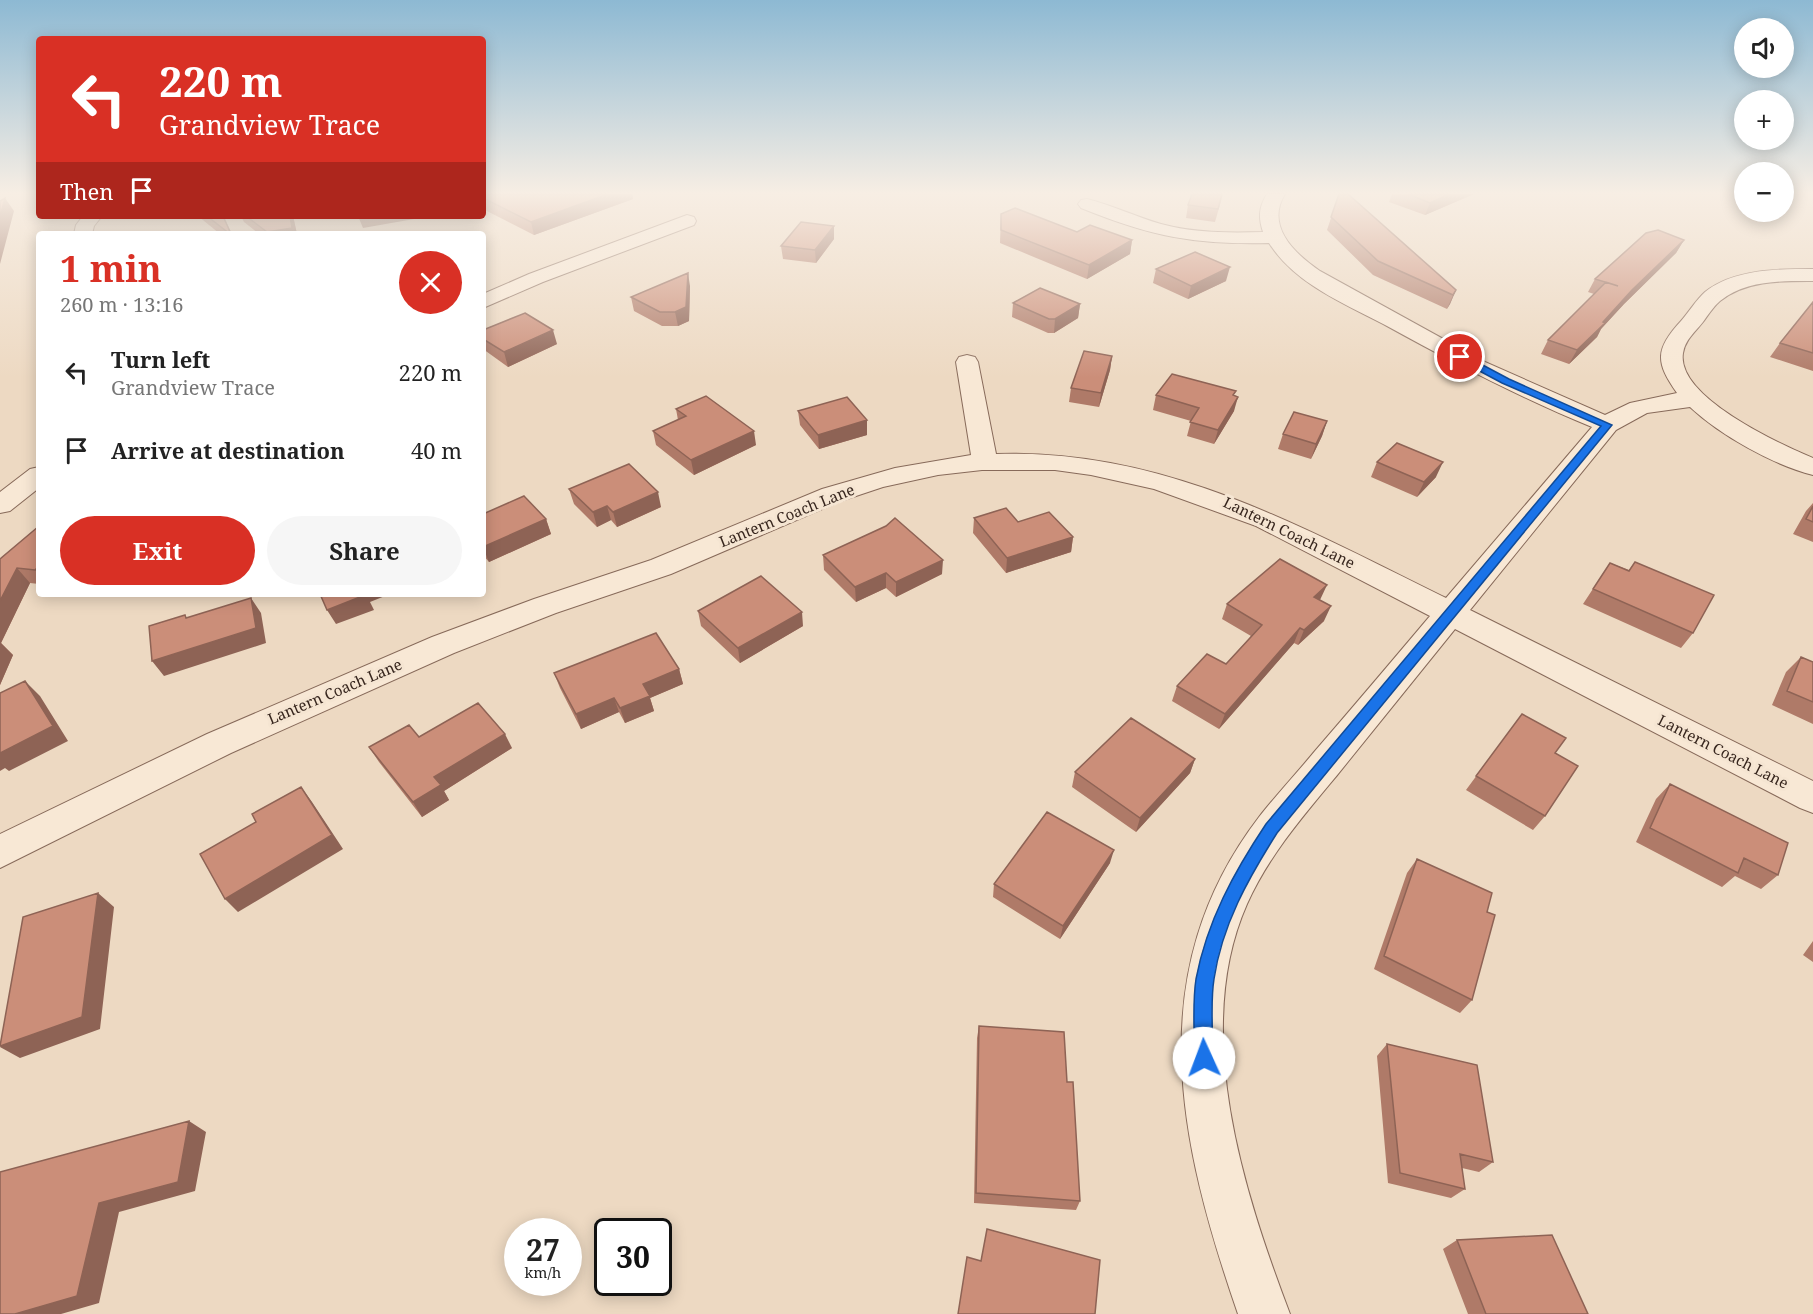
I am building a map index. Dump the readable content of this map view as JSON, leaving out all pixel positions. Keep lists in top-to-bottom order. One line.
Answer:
{"streets":{"street":["Lantern Coach Lane"]},"page":{"map_buttons":["+","−"],"turn":["220 m","Grandview Trace"],"then":"Then","heading":["1 min","260 m · 13:16"],"list":[{"name":"Turn left","note":"Grandview Trace","value":"220 m"},{"name":"Arrive at destination","value":"40 m"}],"buttons":["Exit","Share"],"speed":"27 km/h","limit":"30"}}
